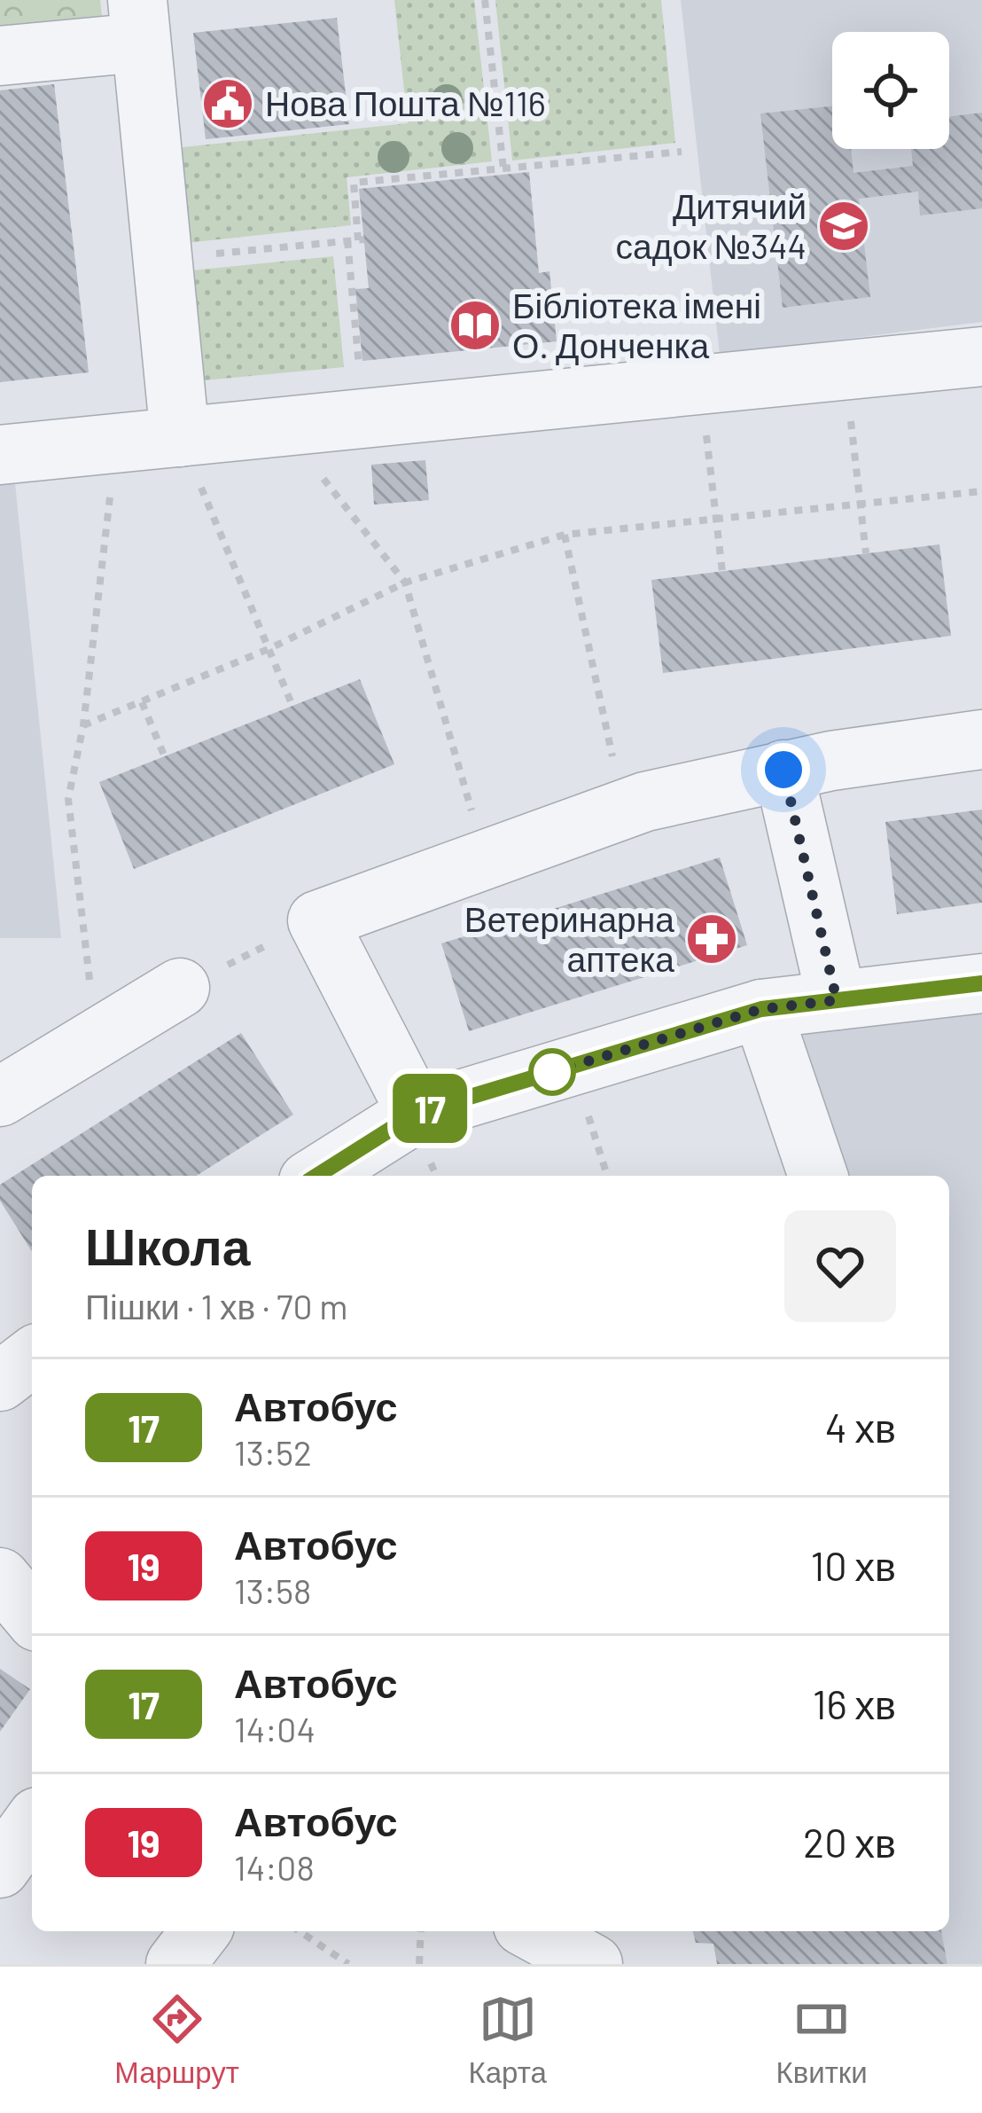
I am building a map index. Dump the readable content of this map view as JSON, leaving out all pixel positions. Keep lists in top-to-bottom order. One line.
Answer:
{"places":{"public building":["Нова Пошта №116"],"school or university":["Дитячий садок №344"],"library":["Бібліотека імені О. Донченка"],"pharmacy":["Ветеринарна аптека"]},"lines":["bus line 17"],"page":{"on_map":"17","heading":["Школа","Пішки · 1 хв · 70 m"],"list":[{"mark":"17","name":"Автобус","note":"13:52","value":"4 хв"},{"mark":"19","name":"Автобус","note":"13:58","value":"10 хв"},{"mark":"17","name":"Автобус","note":"14:04","value":"16 хв"},{"mark":"19","name":"Автобус","note":"14:08","value":"20 хв"}],"tabs":["Маршрут","Карта","Квитки"]}}
